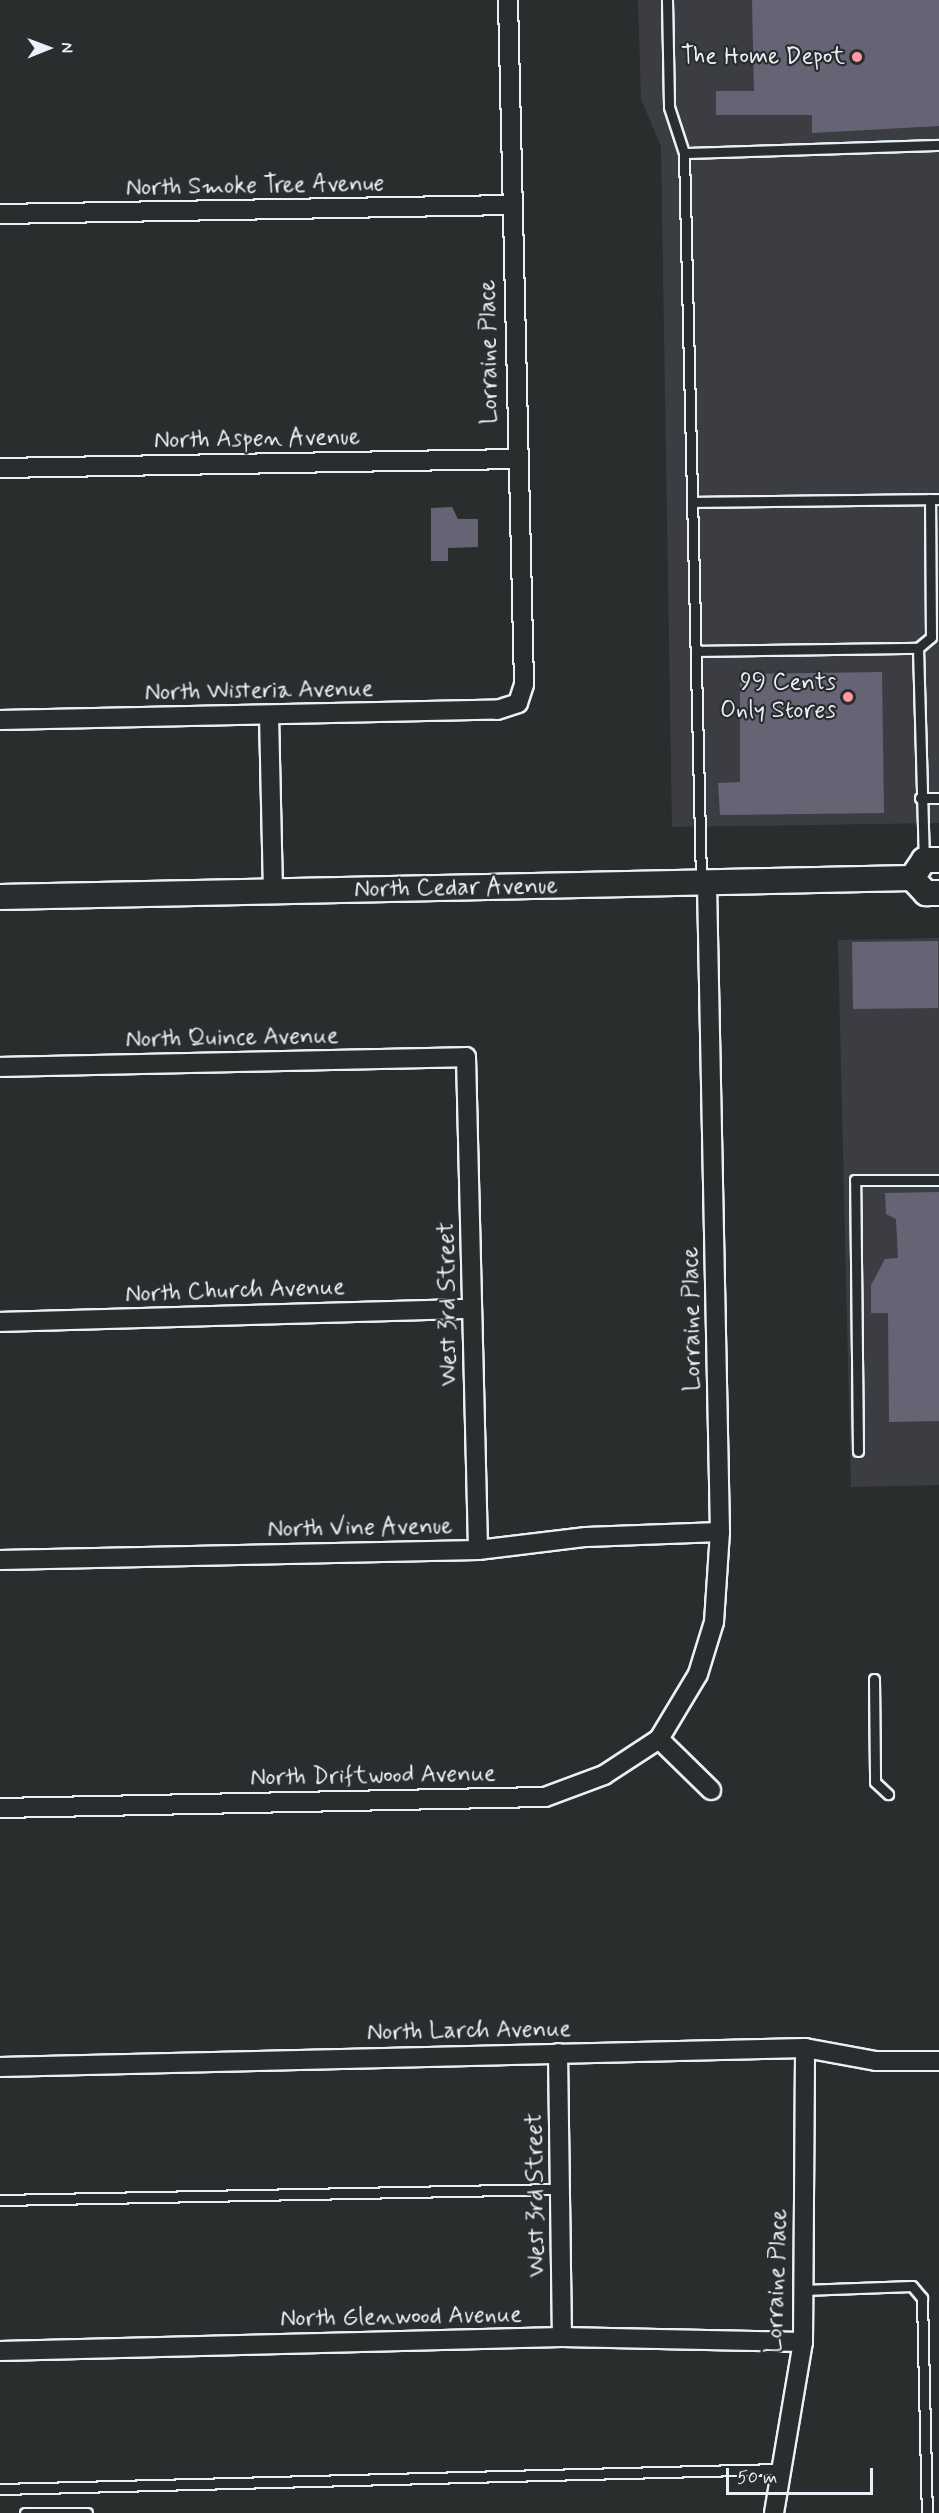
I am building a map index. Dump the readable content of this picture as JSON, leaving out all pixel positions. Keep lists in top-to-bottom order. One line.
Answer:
{"streets":{"main road":["North Cedar Avenue"],"street":["North Smoke Tree Avenue","Lorraine Place","North Aspen Avenue","North Wisteria Avenue","North Quince Avenue","North Church Avenue","West 3rd Street","North Vine Avenue","North Driftwood Avenue","North Larch Avenue","North Glenwood Avenue"]},"crossings":[["North Smoke Tree Avenue","Lorraine Place"],["Lorraine Place","North Aspen Avenue"],["Lorraine Place","North Wisteria Avenue"],["Lorraine Place","North Cedar Avenue"],["Lorraine Place","North Vine Avenue"],["Lorraine Place","North Driftwood Avenue"],["Lorraine Place","North Larch Avenue"],["Lorraine Place","North Glenwood Avenue"],["North Quince Avenue","West 3rd Street"],["North Church Avenue","West 3rd Street"],["West 3rd Street","North Vine Avenue"],["West 3rd Street","North Larch Avenue"],["West 3rd Street","North Glenwood Avenue"]],"places":["The Home Depot","99 Cents Only Stores"],"scale_bar":"50 m","north":"right"}
